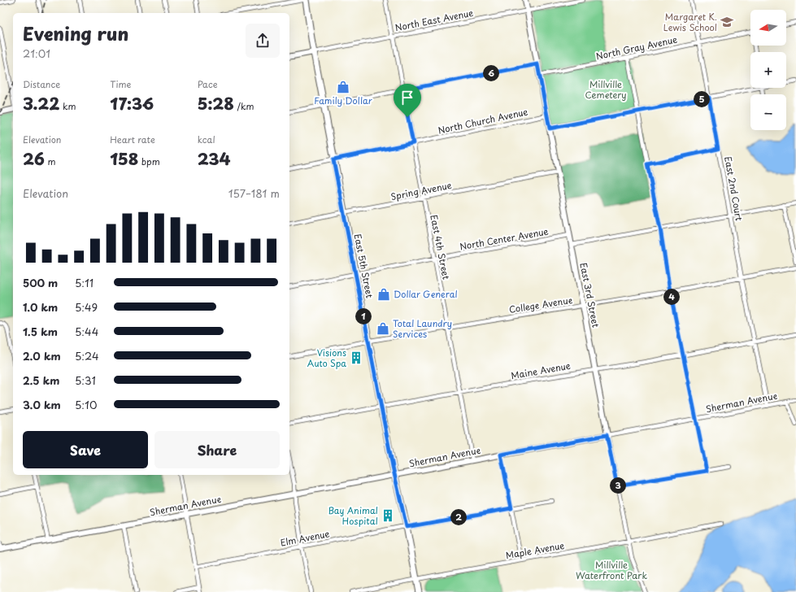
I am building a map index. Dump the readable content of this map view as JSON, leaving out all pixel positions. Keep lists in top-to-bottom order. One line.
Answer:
{"streets":{"main road":["East 5th Street"],"street":["North East Avenue","North Gray Avenue","North Church Avenue","East 2nd Court","Spring Avenue","North Center Avenue","East 4th Street","East 3rd Street","College Avenue","Maine Avenue","Sherman Avenue","Elm Avenue","Maple Avenue"]},"crossings":[["North East Avenue","East 4th Street"],["North East Avenue","East 5th Street"],["North East Avenue","East 3rd Street"],["North Gray Avenue","East 2nd Court"],["North Gray Avenue","East 3rd Street"],["North Church Avenue","East 4th Street"],["North Church Avenue","East 5th Street"],["North Church Avenue","East 3rd Street"],["East 2nd Court","College Avenue"],["East 2nd Court","Maine Avenue"],["East 2nd Court","Sherman Avenue"],["Spring Avenue","East 4th Street"],["Spring Avenue","East 5th Street"],["Spring Avenue","East 3rd Street"],["North Center Avenue","East 4th Street"],["North Center Avenue","East 5th Street"],["North Center Avenue","East 3rd Street"],["East 4th Street","College Avenue"],["East 4th Street","Maine Avenue"],["East 4th Street","Sherman Avenue"],["East 5th Street","College Avenue"],["East 5th Street","Maine Avenue"],["East 5th Street","Sherman Avenue"],["East 5th Street","Elm Avenue"],["East 5th Street","Maple Avenue"],["East 3rd Street","College Avenue"],["East 3rd Street","Maine Avenue"],["East 3rd Street","Sherman Avenue"],["East 3rd Street","Maple Avenue"]],"parks":["Millville Cemetery","Millville Waterfront Park"],"places":{"school or university":["Margaret K. Lewis School"],"shop":["Family Dollar","Dollar General","Total Laundry Services"],"building":["Visions Auto Spa","Bay Animal Hospital"]},"north":"left","page":{"map_buttons":["+","−"],"heading":["Evening run","21:01"],"pins":["6","5","4","1","3","2"],"stats":[["Distance","3.22 km"],["Time","17:36"],["Pace","5:28 /km"],["Elevation","26 m"],["Heart rate","158 bpm"],["kcal","234"]],"chart":["Elevation","157–181 m"],"list":[{"name":"500 m","note":"5:11"},{"name":"1.0 km","note":"5:49"},{"name":"1.5 km","note":"5:44"},{"name":"2.0 km","note":"5:24"},{"name":"2.5 km","note":"5:31"},{"name":"3.0 km","note":"5:10"}],"buttons":["Save","Share"]}}
